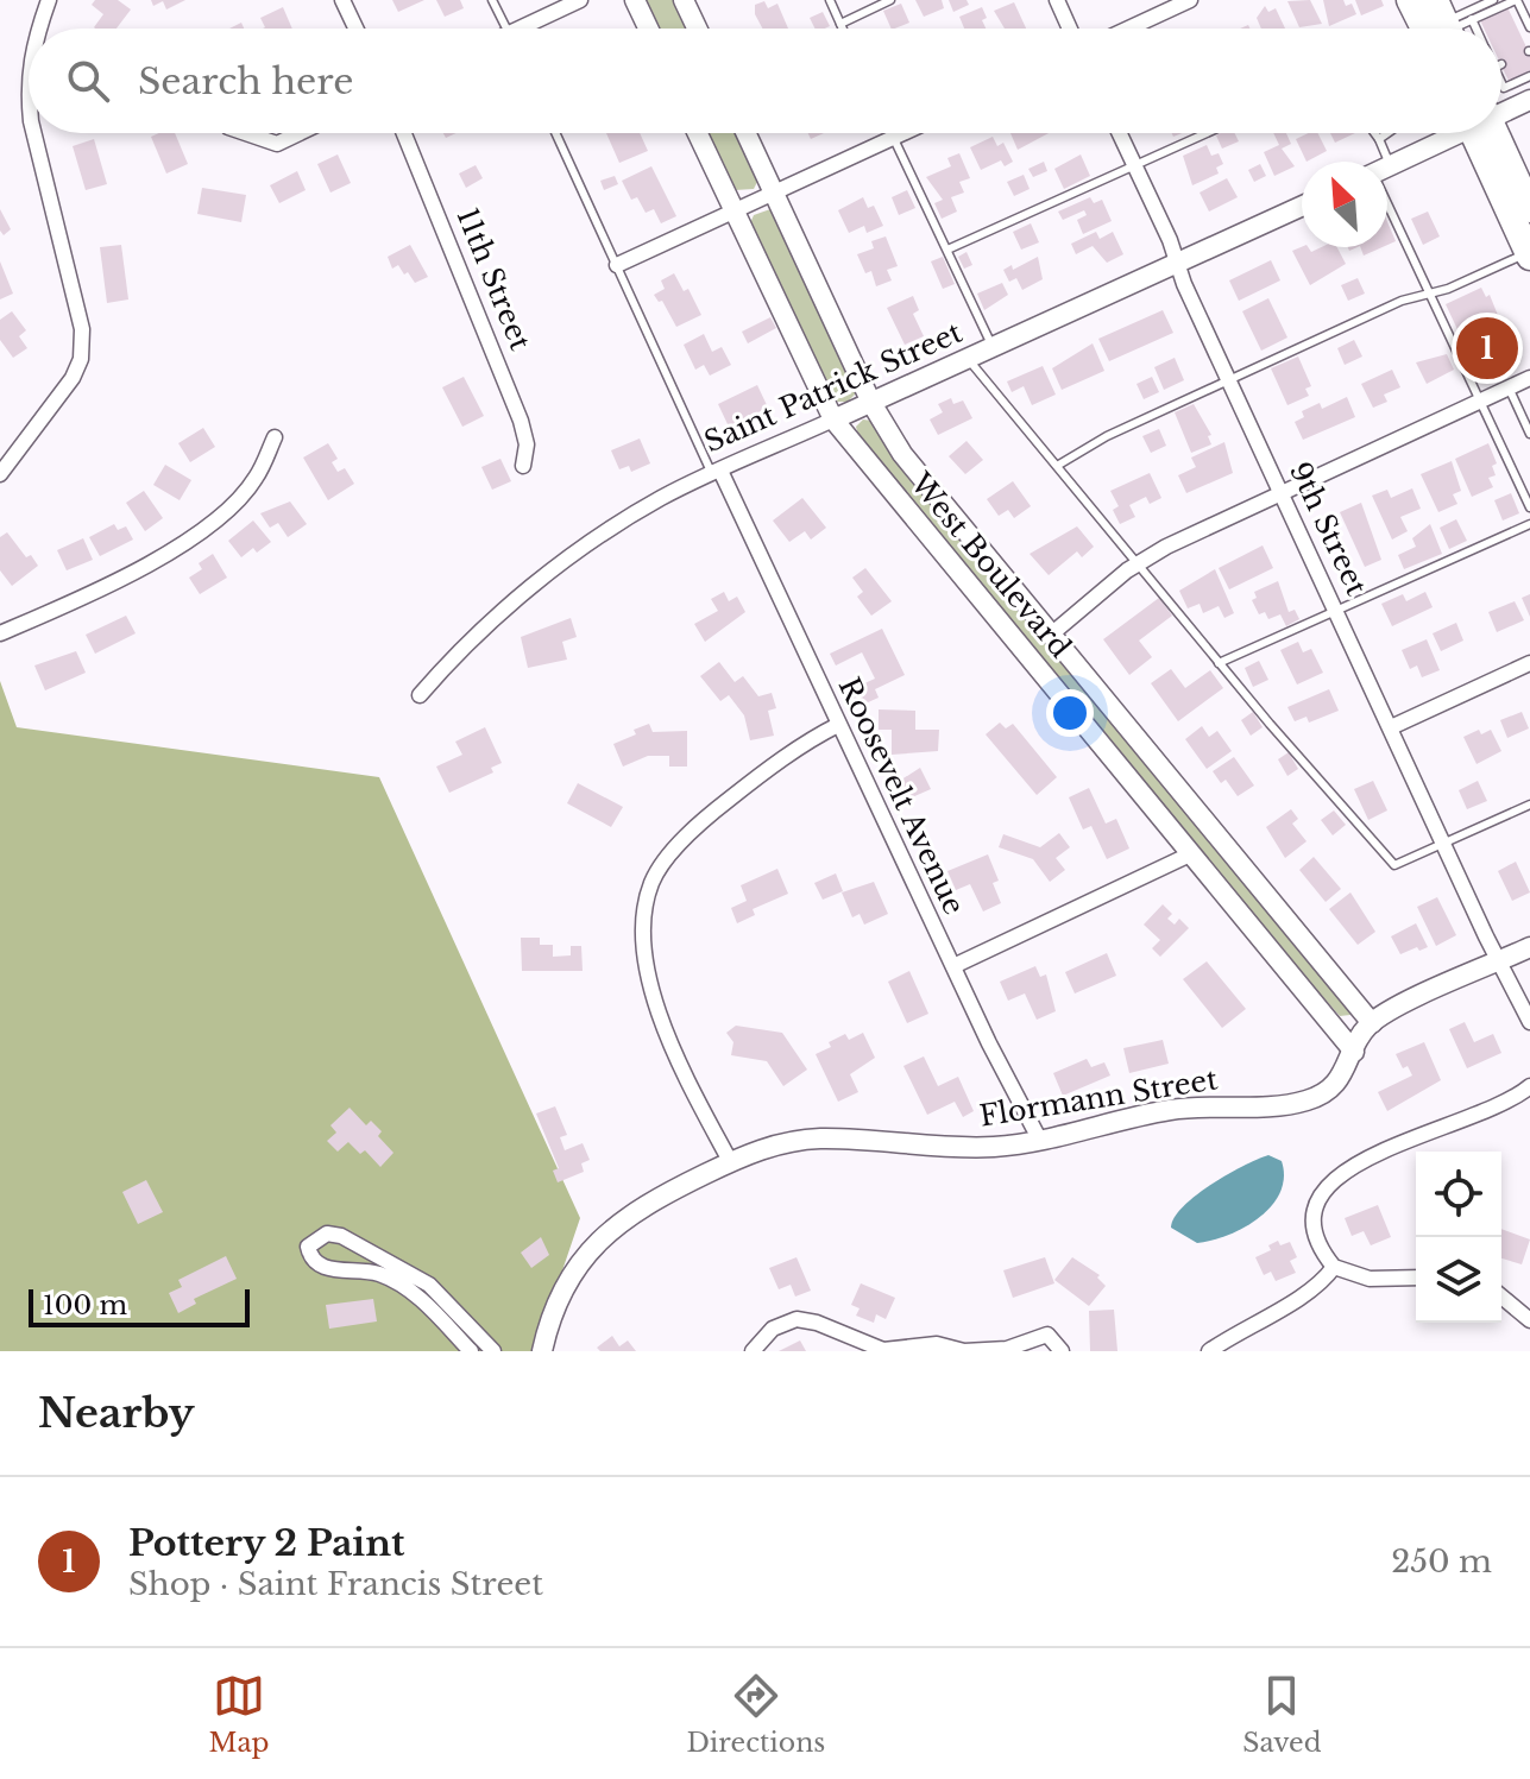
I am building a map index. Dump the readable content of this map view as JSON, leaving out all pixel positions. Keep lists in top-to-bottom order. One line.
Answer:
{"streets":{"street":["11th Street","Saint Patrick Street","9th Street","West Boulevard","Roosevelt Avenue","Flormann Street"]},"crossings":[["Saint Patrick Street","9th Street"],["Saint Patrick Street","West Boulevard"],["Saint Patrick Street","Roosevelt Avenue"],["West Boulevard","Flormann Street"],["Roosevelt Avenue","Flormann Street"]],"scale_bar":"100 m","north":"top left","page":{"search":"Search here","pins":"1","scale":"100 m","heading":"Nearby","list":[{"mark":"1","name":"Pottery 2 Paint","note":"Shop · Saint Francis Street","value":"250 m"}],"nav":["Map","Directions","Saved"]}}
